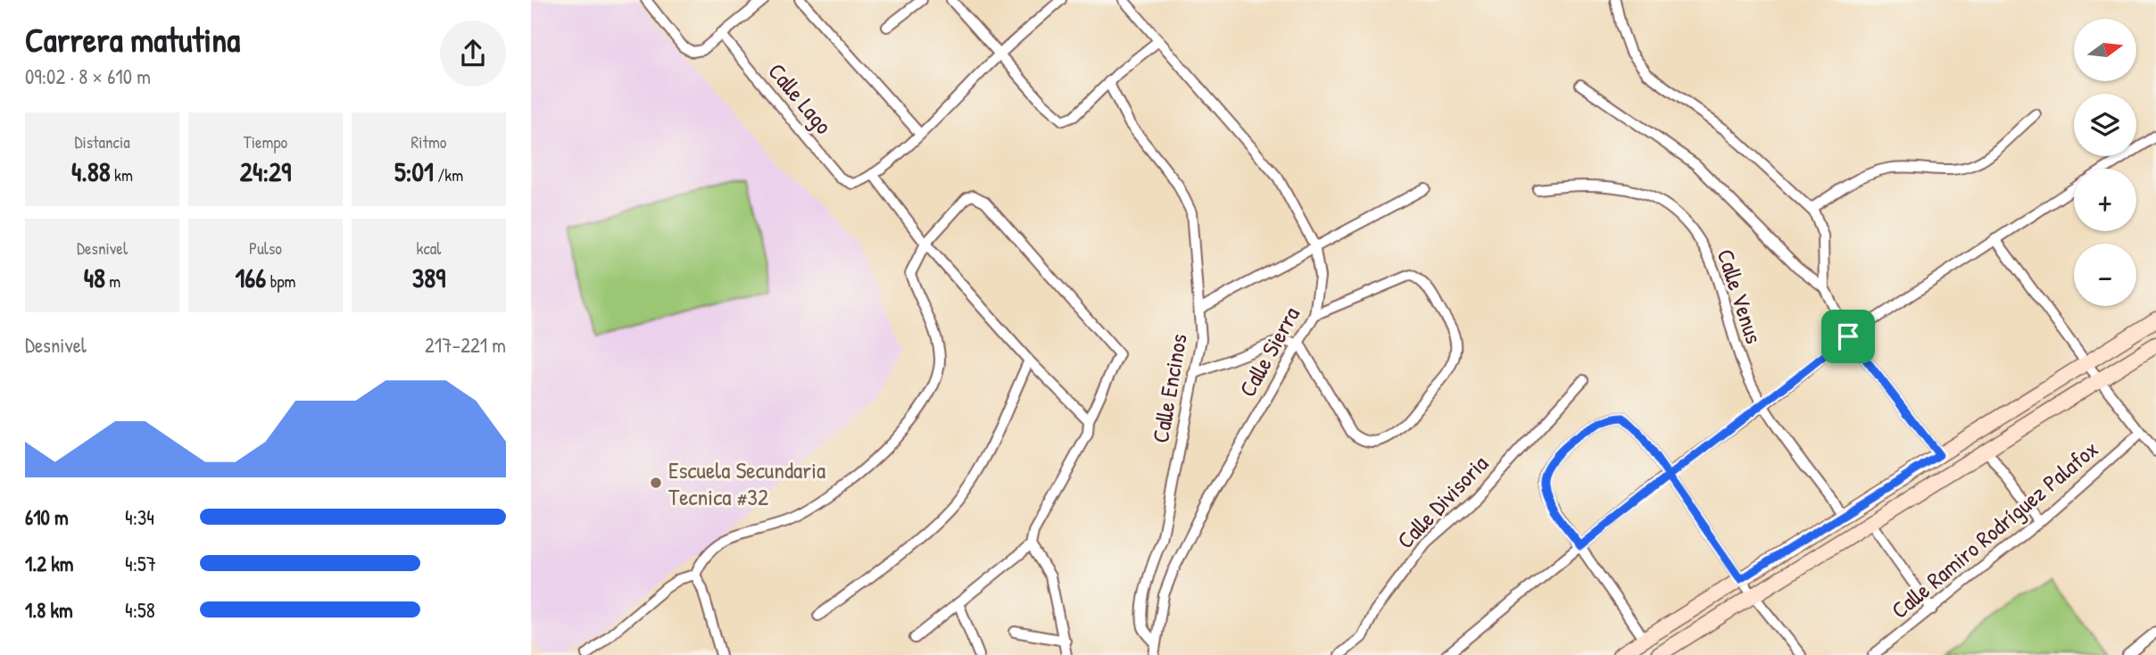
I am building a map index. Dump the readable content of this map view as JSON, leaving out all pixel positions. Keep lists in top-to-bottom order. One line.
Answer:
{"streets":{"street":["Calle Lago","Calle Venus","Calle Sierra","Calle Encinos","Calle Divisoria","Calle Ramiro Rodríguez Palafox"]},"crossings":[["Calle Sierra","Calle Encinos"]],"places":["Escuela Secundaria Tecnica #32"],"north":"right","page":{"heading":["Carrera matutina","09:02 · 8 × 610 m"],"map_buttons":["+","−"],"stats":[["Distancia","4.88 km"],["Tiempo","24:29"],["Ritmo","5:01 /km"],["Desnivel","48 m"],["Pulso","166 bpm"],["kcal","389"]],"chart":["Desnivel","217–221 m"],"list":[{"name":"610 m","note":"4:34"},{"name":"1.2 km","note":"4:57"},{"name":"1.8 km","note":"4:58"}]}}
